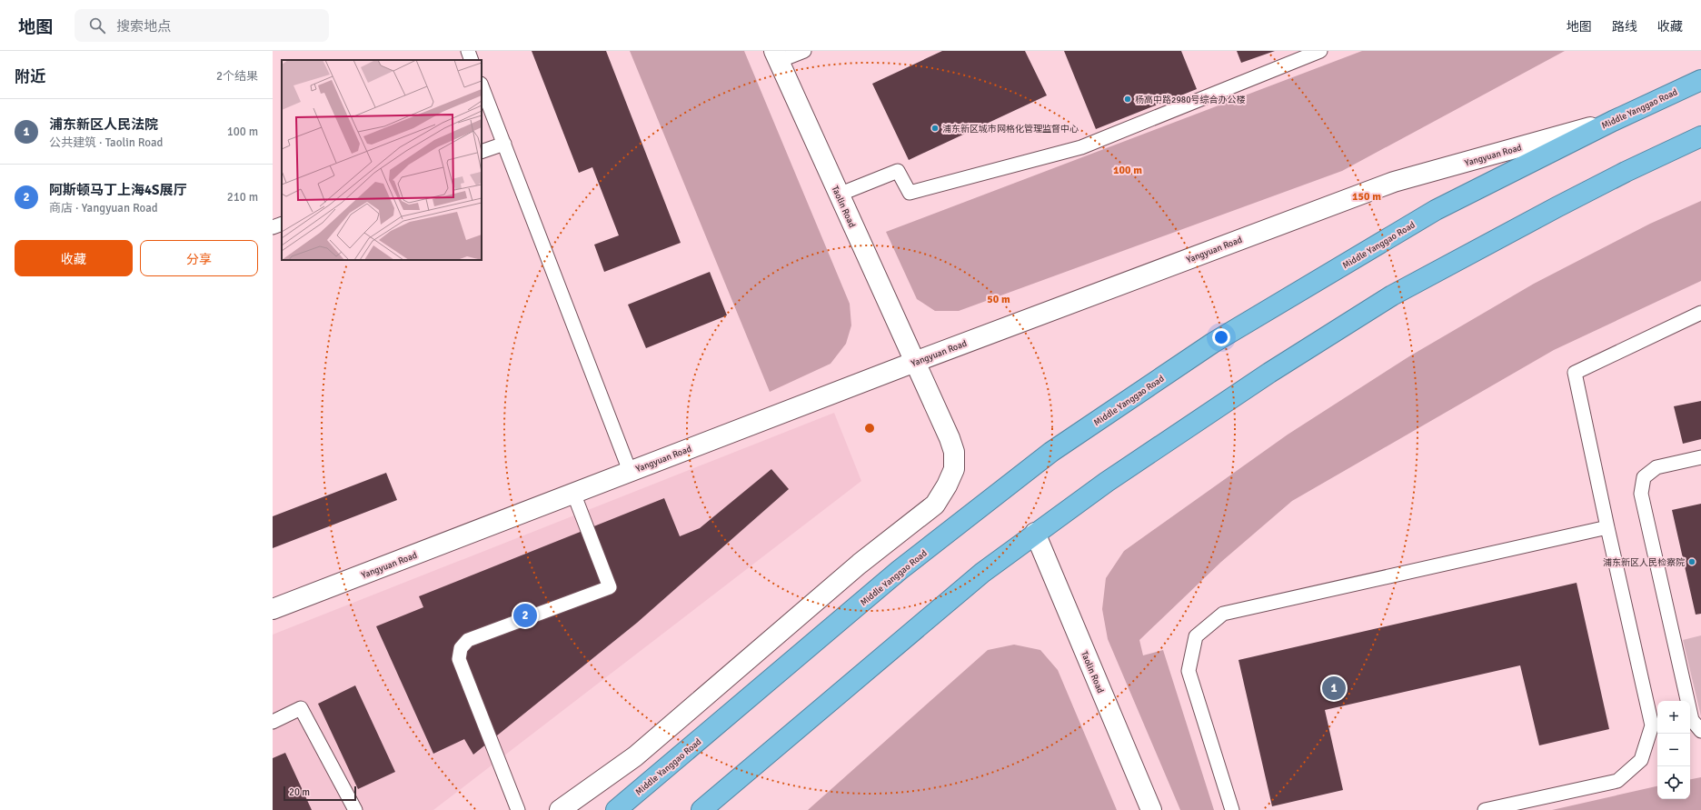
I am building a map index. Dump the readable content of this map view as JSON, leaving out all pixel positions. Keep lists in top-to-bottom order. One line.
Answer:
{"streets":{"highway":["Middle Yanggao Road"],"street":["Yangyuan Road","Taolin Road"]},"crossings":[["Middle Yanggao Road","Yangyuan Road"],["Yangyuan Road","Taolin Road"]],"places":["杨高中路2980号综合办公楼","浦东新区城市网格化管理监督中心","浦东新区人民检察院"],"scale_bar":"20 m","page":{"header":"地图","search":"搜索地点","nav":["地图","路线","收藏"],"heading":["附近","2个结果"],"list":[{"mark":"1","name":"浦东新区人民法院","note":"公共建筑 · Taolin Road","value":"100 m"},{"mark":"2","name":"阿斯顿马丁上海4S展厅","note":"商店 · Yangyuan Road","value":"210 m"}],"buttons":["收藏","分享"],"pins":["2","1"],"map_buttons":["+","−"],"scale":"20 m"},"rings":["100 m","150 m","50 m"]}
